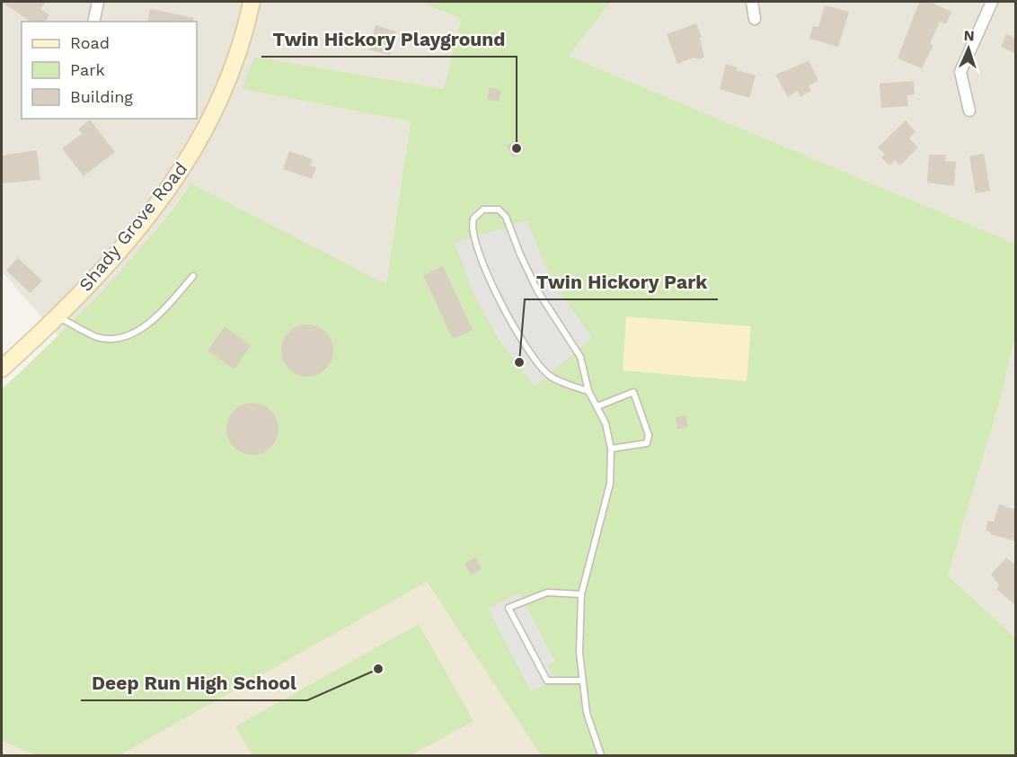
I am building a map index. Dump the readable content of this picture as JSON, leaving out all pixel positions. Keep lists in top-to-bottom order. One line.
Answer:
{"streets":{"main road":["Shady Grove Road"]},"places":["Twin Hickory Playground","Twin Hickory Park","Deep Run High School"],"legend":["Road","Park","Building"],"north":"top"}
